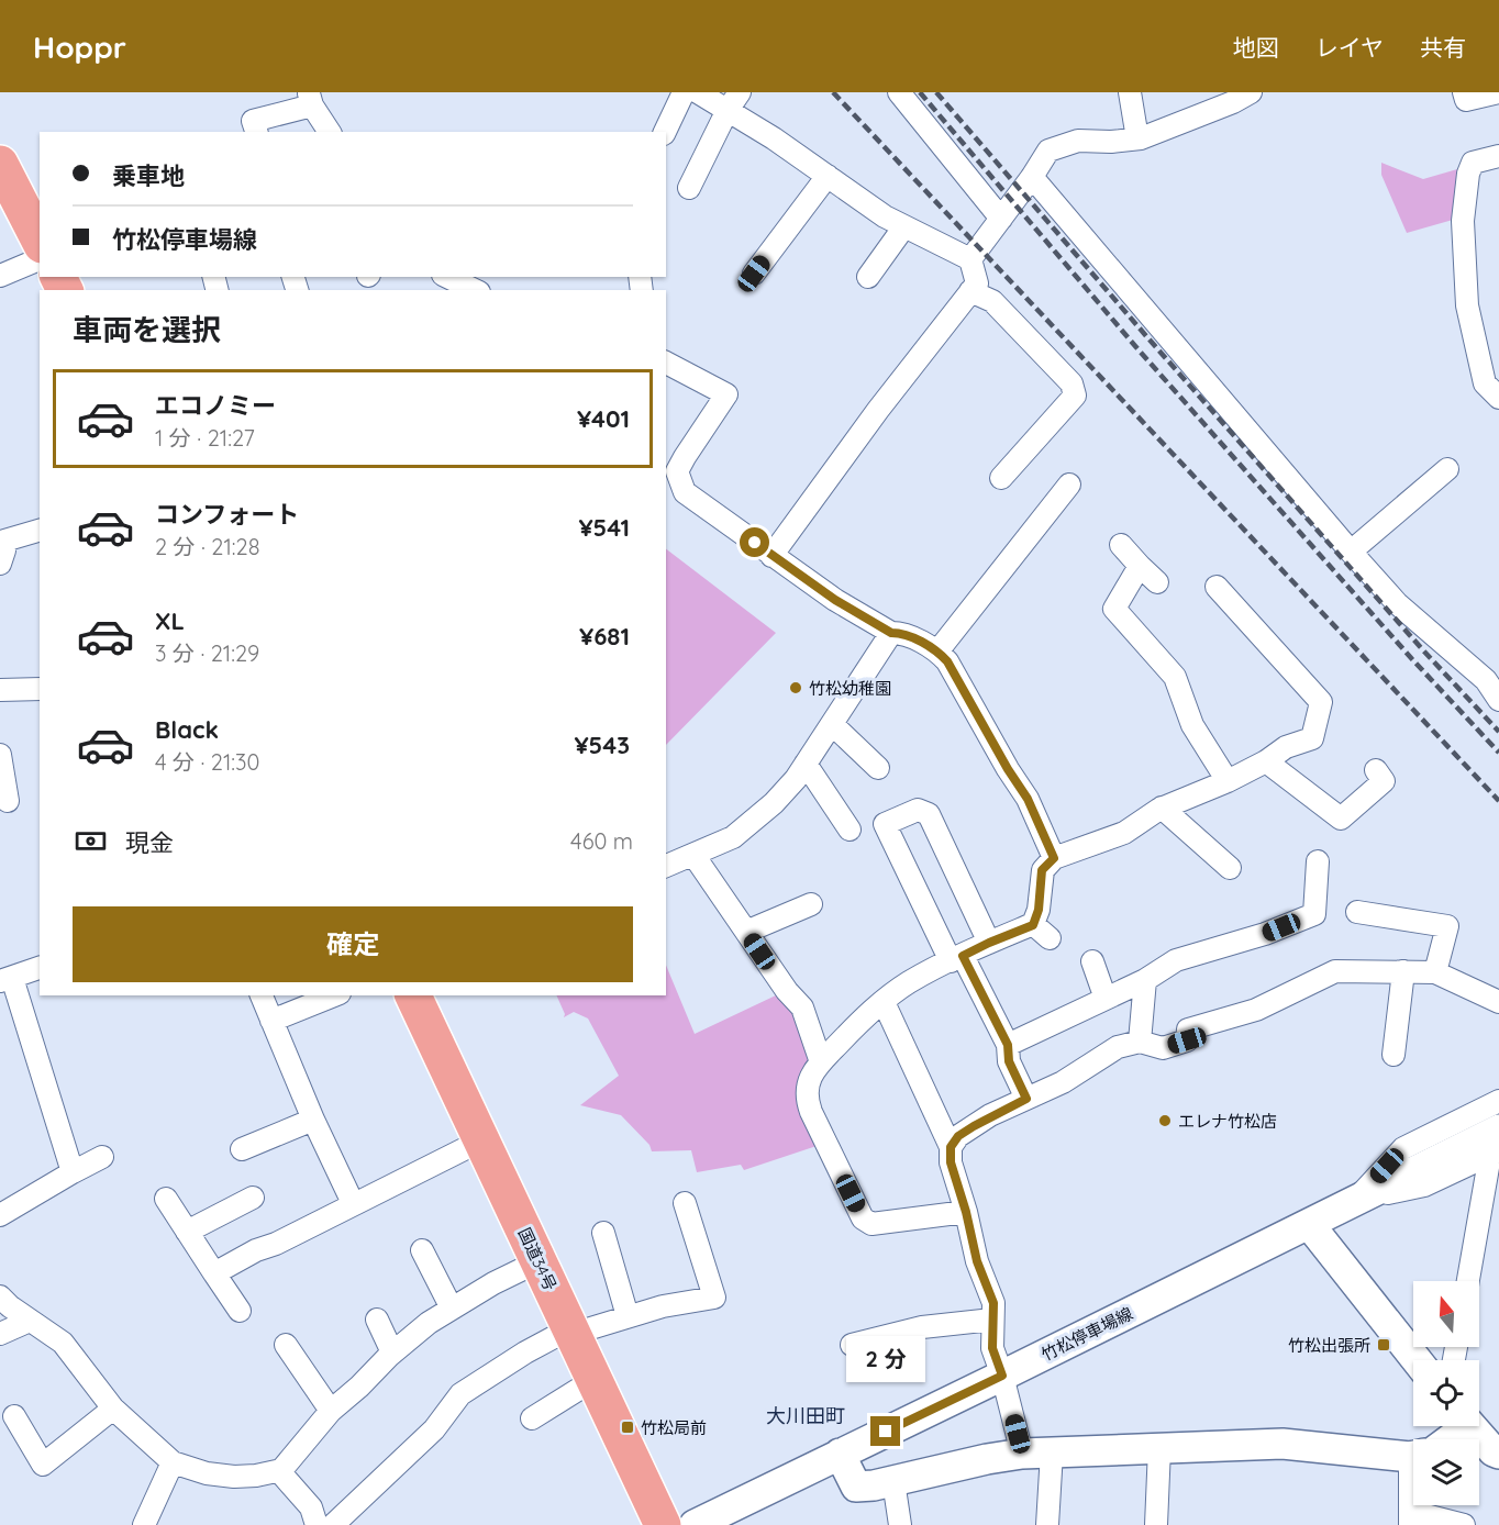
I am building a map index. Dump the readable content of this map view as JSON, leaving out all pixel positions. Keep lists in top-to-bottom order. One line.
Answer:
{"streets":{"highway":["国道34号"],"main road":["竹松停車場線"]},"districts":["大川田町"],"places":{"other":["竹松幼稚園","エレナ竹松店"],"transit":["竹松出張所","竹松局前"]},"north":"top","page":{"header":"Hoppr","nav":["地図","レイヤ","共有"],"banner":["乗車地","竹松停車場線"],"heading":"車両を選択","list":[{"name":"エコノミー","note":"1 分 · 21:27","value":"¥401"},{"name":"コンフォート","note":"2 分 · 21:28","value":"¥541"},{"name":"XL","note":"3 分 · 21:29","value":"¥681"},{"name":"Black","note":"4 分 · 21:30","value":"¥543"}],"pay":["現金","460 m"],"buttons":"確定","bubble":"2 分"}}
